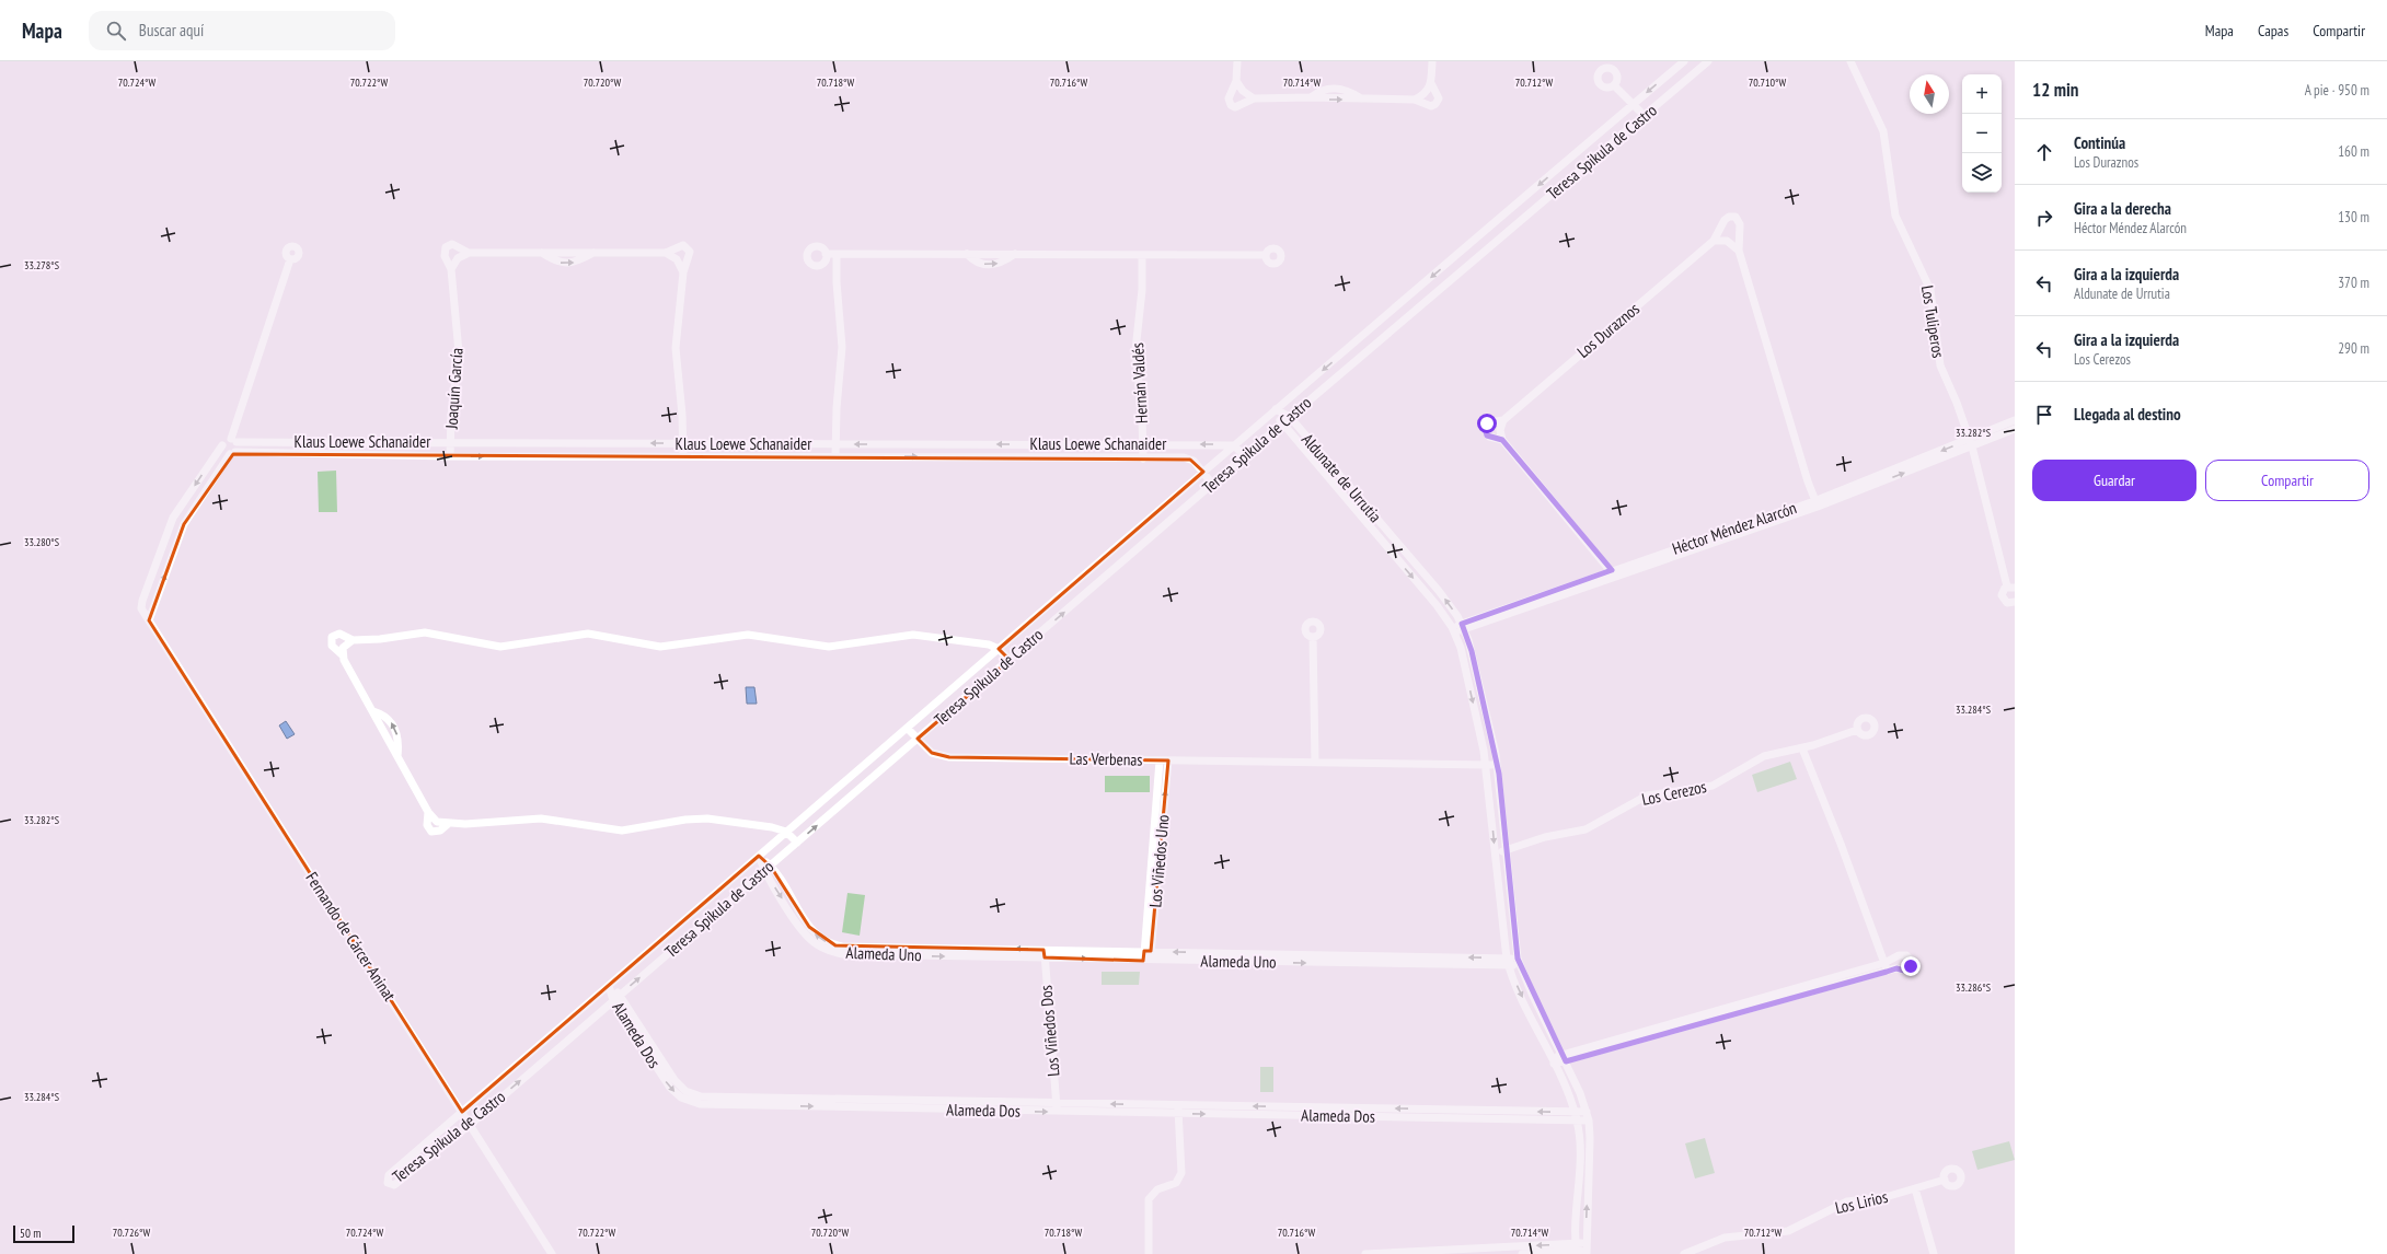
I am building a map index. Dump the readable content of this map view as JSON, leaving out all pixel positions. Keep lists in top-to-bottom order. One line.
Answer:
{"streets":{"street":["Teresa Spikula de Castro","Los Tuliperos","Los Duraznos","Hernán Valdés","Joaquín García","Klaus Loewe Schanaider","Aldunate de Urrutia","Héctor Méndez Alarcón","Las Verbenas","Los Cerezos","Los Viñedos Uno","Fernando de Cárcer Aninat","Alameda Uno","Los Viñedos Dos","Alameda Dos","Los Lirios"]},"crossings":[["Teresa Spikula de Castro","Klaus Loewe Schanaider"],["Teresa Spikula de Castro","Aldunate de Urrutia"],["Teresa Spikula de Castro","Las Verbenas"],["Teresa Spikula de Castro","Fernando de Cárcer Aninat"],["Teresa Spikula de Castro","Alameda Uno"],["Teresa Spikula de Castro","Alameda Dos"],["Los Tuliperos","Héctor Méndez Alarcón"],["Los Duraznos","Héctor Méndez Alarcón"],["Hernán Valdés","Klaus Loewe Schanaider"],["Joaquín García","Klaus Loewe Schanaider"],["Aldunate de Urrutia","Héctor Méndez Alarcón"],["Aldunate de Urrutia","Las Verbenas"],["Aldunate de Urrutia","Los Cerezos"],["Aldunate de Urrutia","Alameda Uno"],["Aldunate de Urrutia","Alameda Dos"],["Las Verbenas","Los Viñedos Uno"],["Los Viñedos Uno","Alameda Uno"],["Alameda Uno","Los Viñedos Dos"],["Los Viñedos Dos","Alameda Dos"]],"scale_bar":"50 m","north":"top","page":{"header":"Mapa","search":"Buscar aquí","nav":["Mapa","Capas","Compartir"],"heading":["12 min","A pie · 950 m"],"map_buttons":["+","−"],"list":[["Continúa","Los Duraznos","160 m"],["Gira a la derecha","Héctor Méndez Alarcón","130 m"],["Gira a la izquierda","Aldunate de Urrutia","370 m"],["Gira a la izquierda","Los Cerezos","290 m"],"Llegada al destino"],"buttons":["Guardar","Compartir"],"scale":"50 m"},"coordinates":["70.720°W","70.718°W","70.714°W","70.724°W","70.722°W","70.716°W","70.712°W","70.710°W","33.278°S","33.282°S","33.280°S","33.284°S","33.286°S","70.726°W"]}
